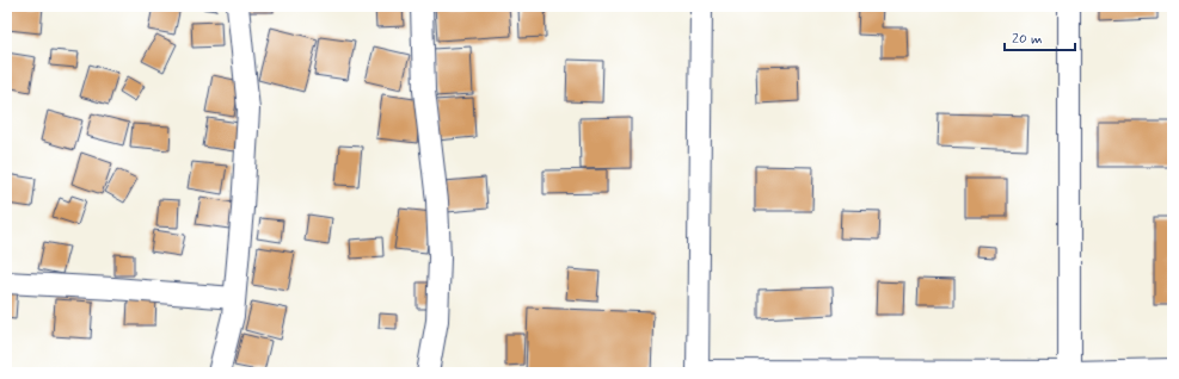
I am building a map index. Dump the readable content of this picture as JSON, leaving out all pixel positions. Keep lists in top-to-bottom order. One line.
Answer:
{"scale_bar":"20 m"}
